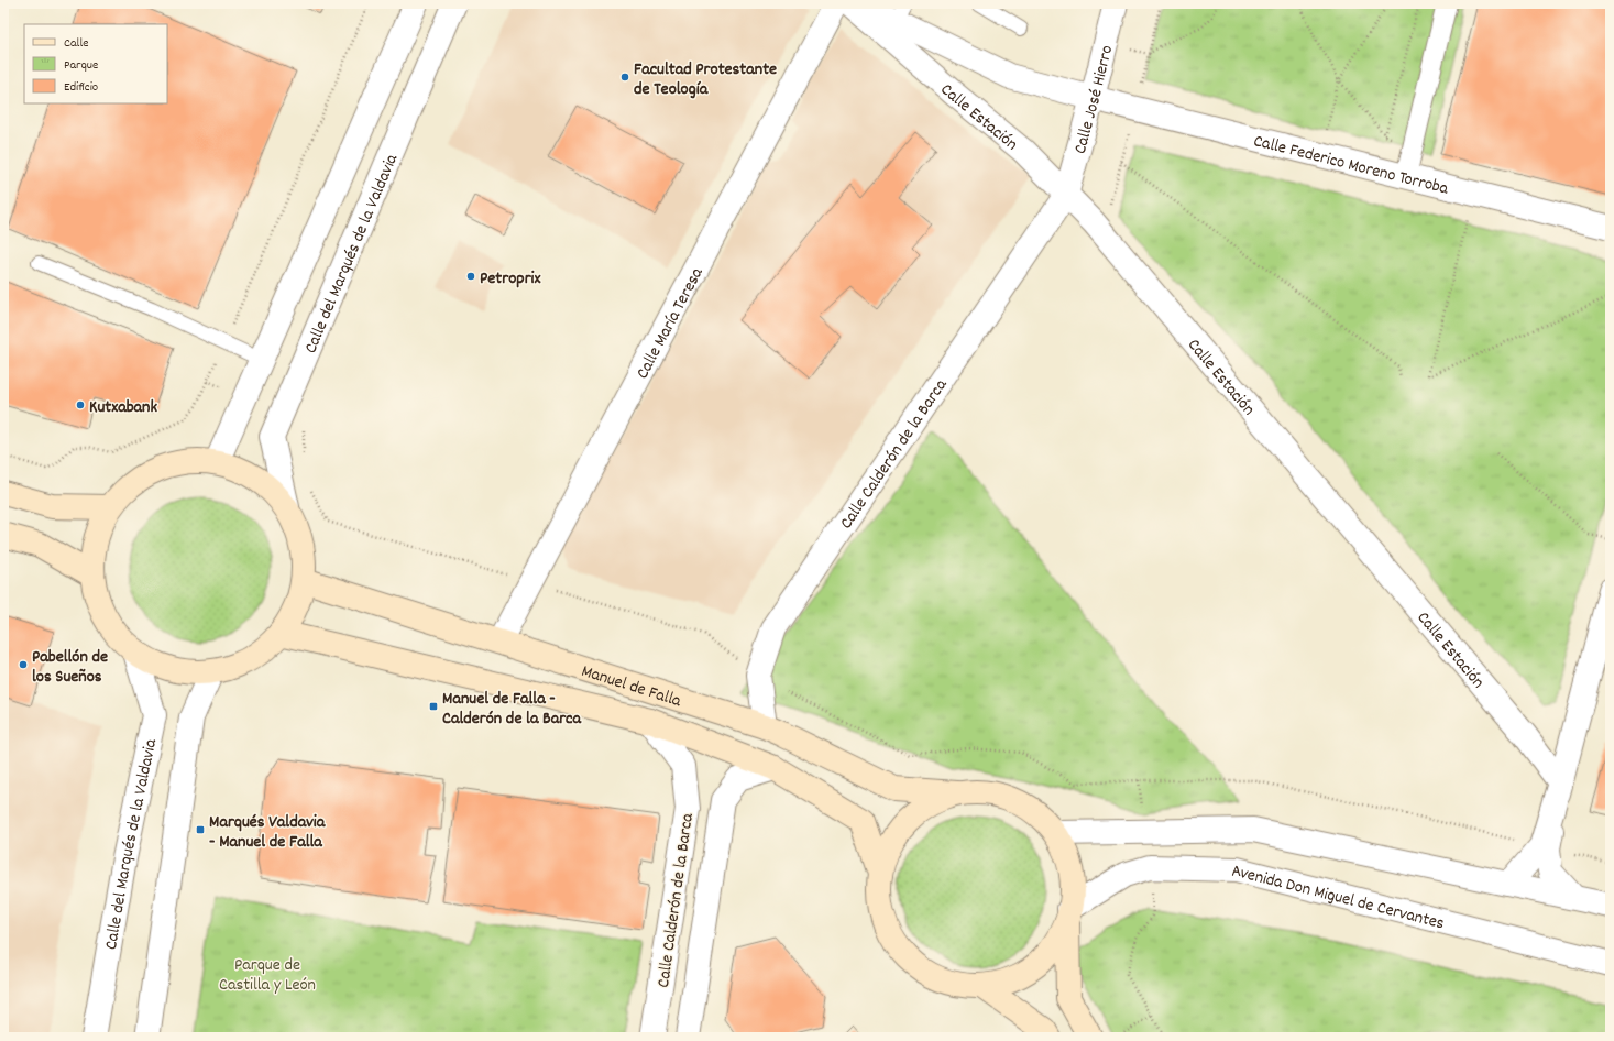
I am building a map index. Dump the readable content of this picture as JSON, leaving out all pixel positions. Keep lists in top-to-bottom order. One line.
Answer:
{"streets":{"main road":["Manuel de Falla"],"street":["Calle José Hierro","Calle Estación","Calle Federico Moreno Torroba","Calle del Marqués de la Valdavia","Calle María Teresa","Calle Calderón de la Barca","Avenida Don Miguel de Cervantes"]},"crossings":[["Calle José Hierro","Calle Estación"],["Calle José Hierro","Calle Federico Moreno Torroba"],["Calle José Hierro","Calle Calderón de la Barca"],["Calle Estación","Calle Calderón de la Barca"],["Calle María Teresa","Manuel de Falla"],["Calle Calderón de la Barca","Manuel de Falla"]],"parks":["Parque de Castilla y León"],"places":{"other":["Facultad Protestante de Teología","Petroprix","Kutxabank","Pabellón de los Sueños"],"transit":["Manuel de Falla - Calderón de la Barca","Marqués Valdavia - Manuel de Falla"]},"legend":["Calle","Parque","Edificio"]}
